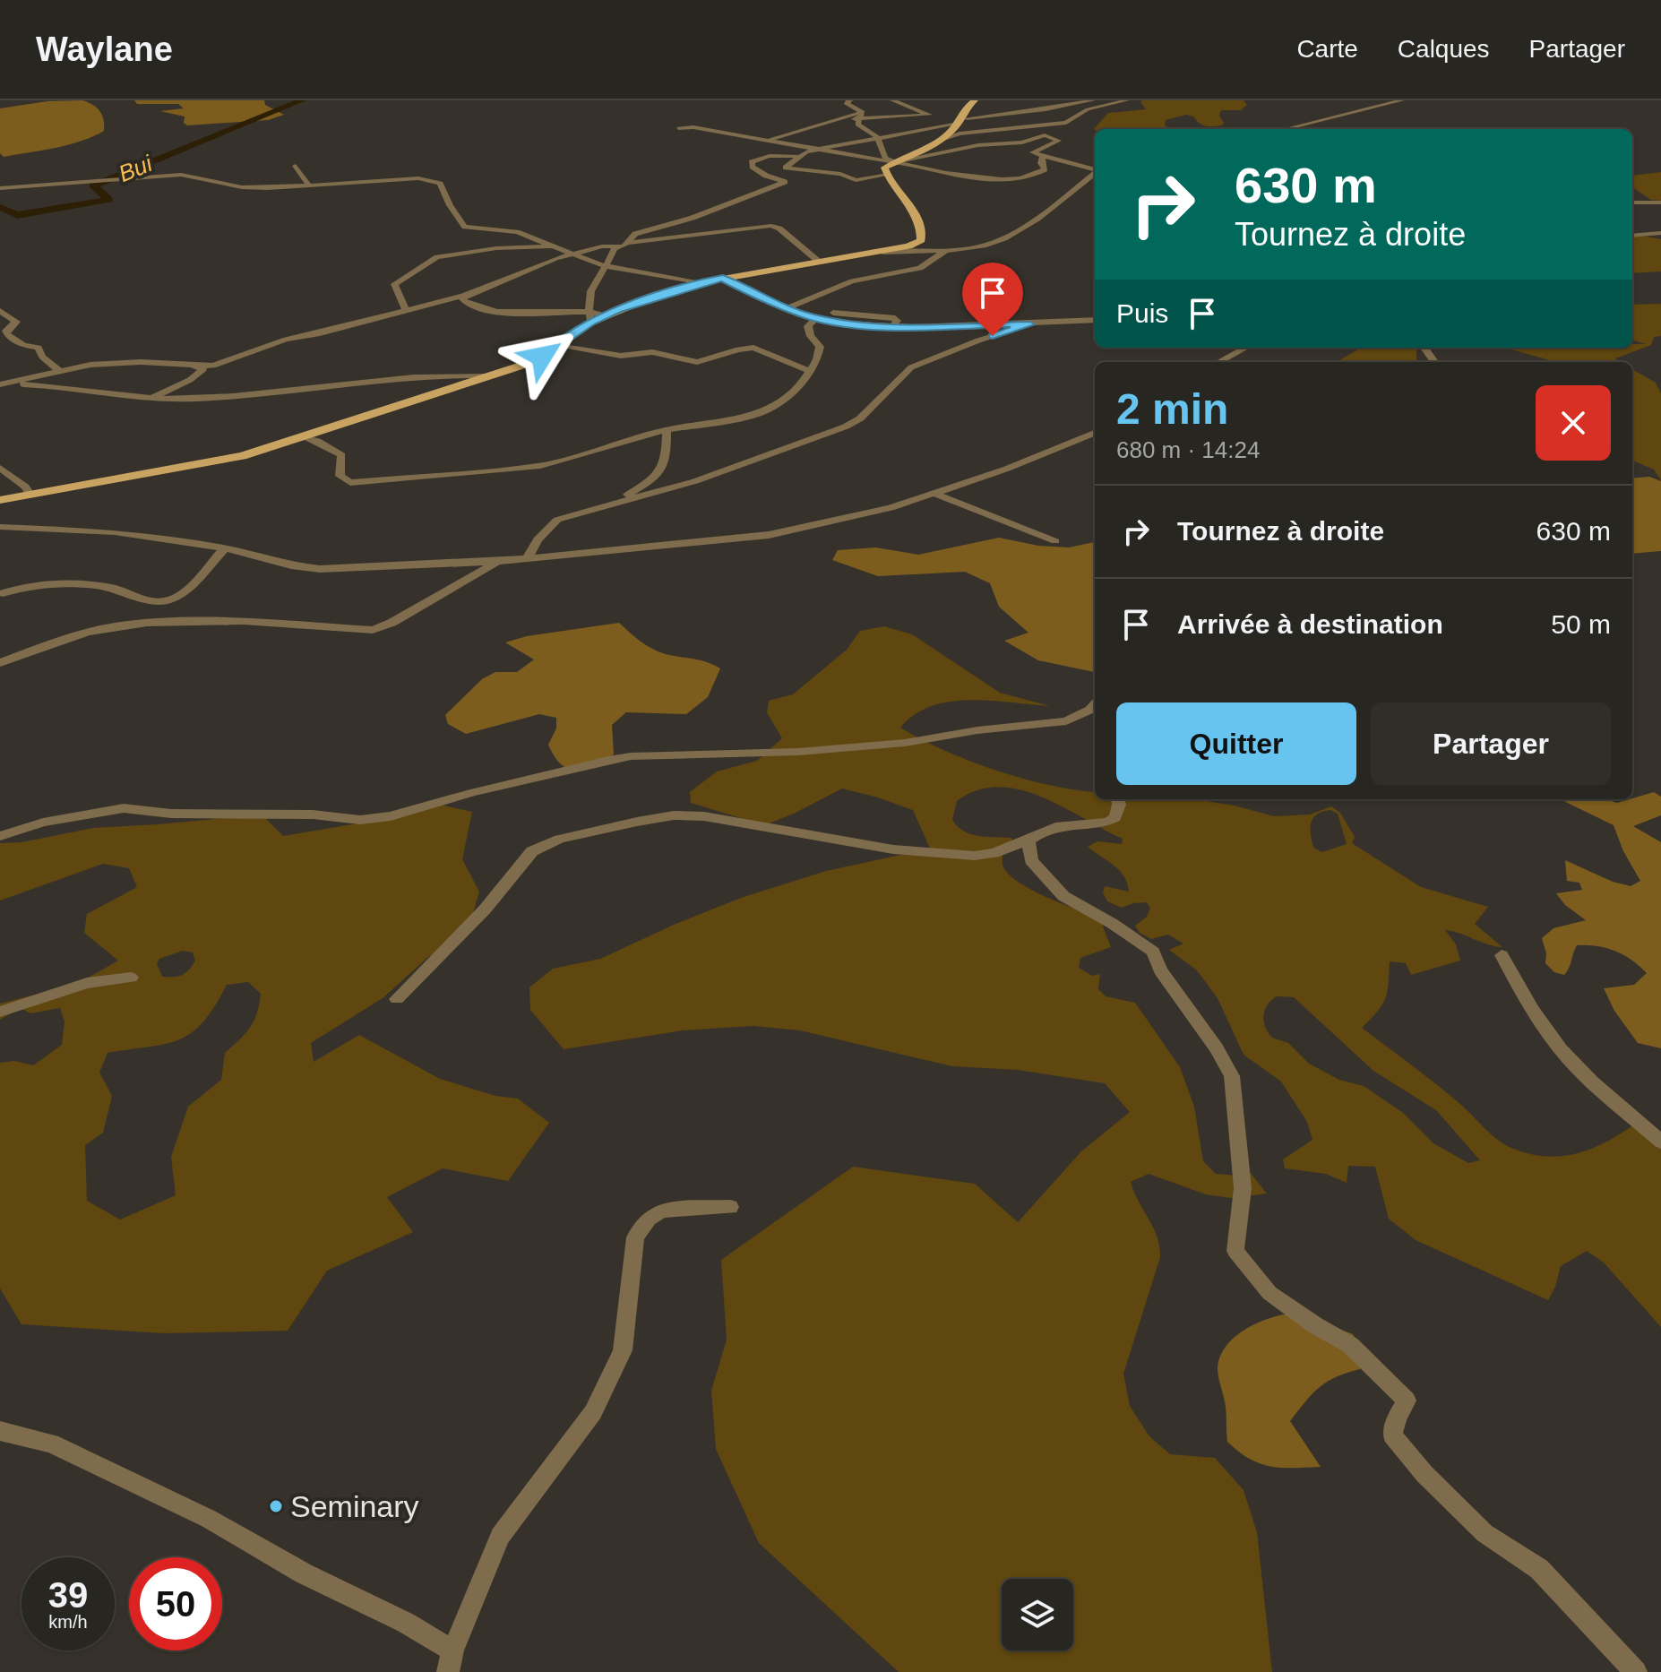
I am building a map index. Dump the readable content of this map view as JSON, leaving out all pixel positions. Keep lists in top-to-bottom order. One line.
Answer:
{"water":["Bui"],"places":["Seminary"],"page":{"header":"Waylane","nav":["Carte","Calques","Partager"],"turn":["630 m","Tournez à droite"],"then":"Puis","heading":["2 min","680 m · 14:24"],"list":[{"name":"Tournez à droite","value":"630 m"},{"name":"Arrivée à destination","value":"50 m"}],"buttons":["Quitter","Partager"],"speed":"39 km/h","limit":"50"}}
